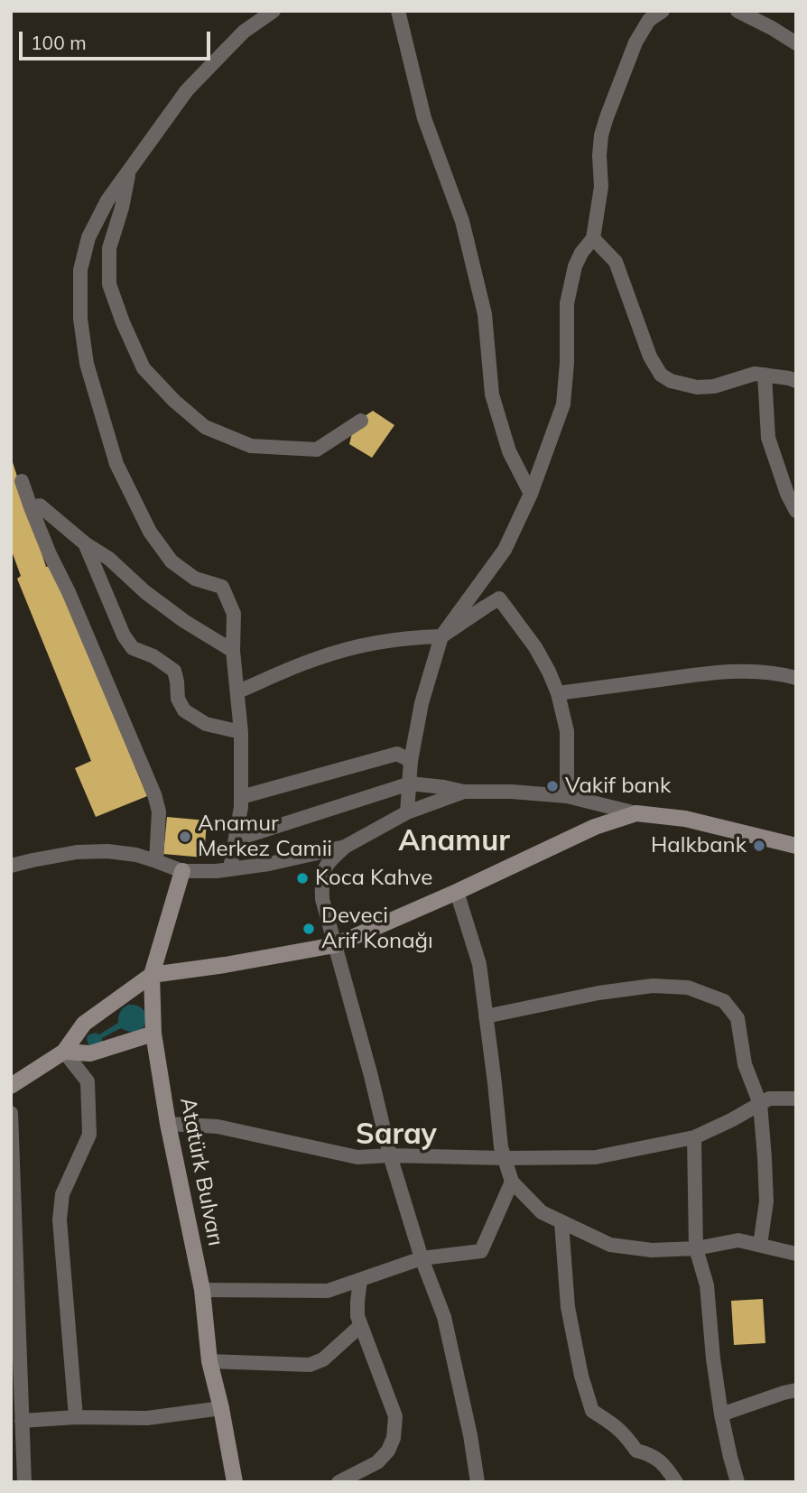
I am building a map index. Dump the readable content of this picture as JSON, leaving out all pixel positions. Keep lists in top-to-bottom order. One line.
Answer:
{"streets":{"street":["Atatürk Bulvarı"]},"districts":["Anamur","Saray"],"places":["Vakif bank","Anamur Merkez Camii","Halkbank","Koca Kahve","Deveci Arif Konağı"],"scale_bar":"100 m"}
